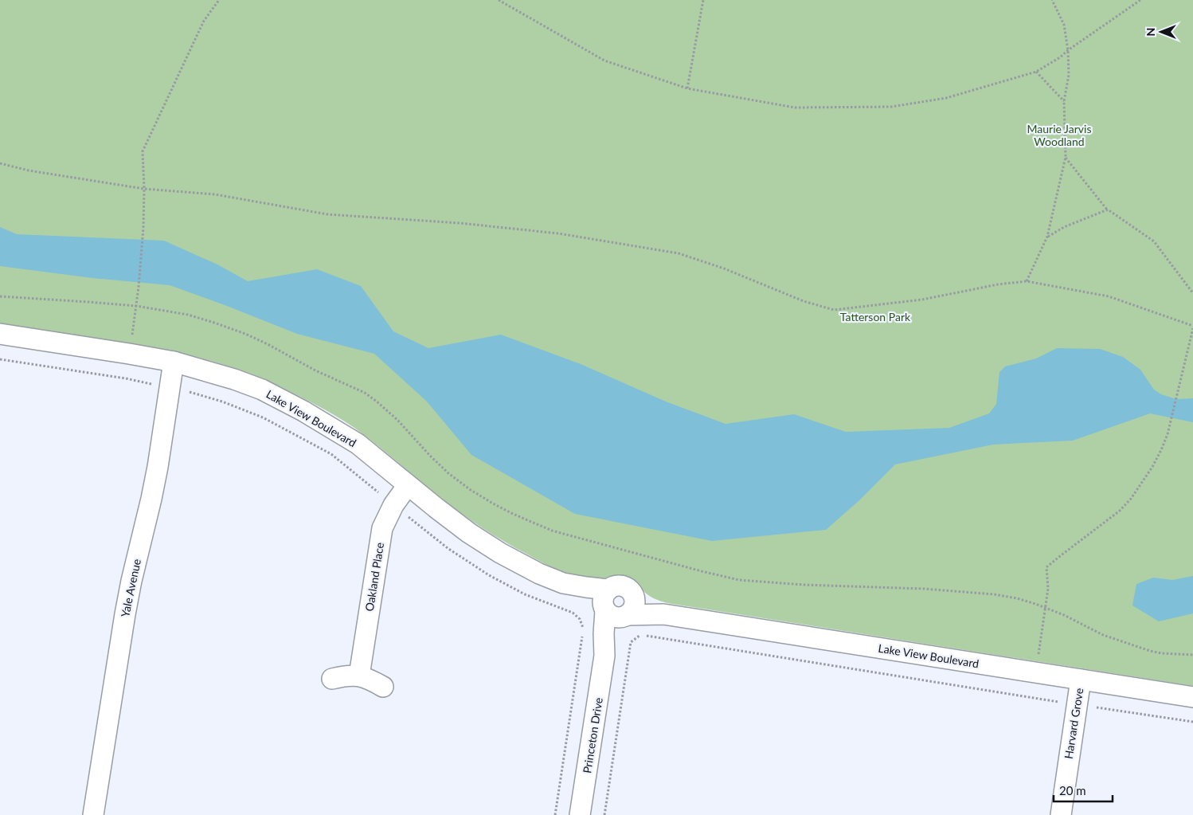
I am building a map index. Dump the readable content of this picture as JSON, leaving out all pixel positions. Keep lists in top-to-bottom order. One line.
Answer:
{"streets":{"street":["Lake View Boulevard","Oakland Place","Yale Avenue","Harvard Grove","Princeton Drive"]},"crossings":[["Lake View Boulevard","Oakland Place"],["Lake View Boulevard","Yale Avenue"],["Lake View Boulevard","Harvard Grove"],["Lake View Boulevard","Princeton Drive"]],"parks":["Maurie Jarvis Woodland","Tatterson Park"],"scale_bar":"20 m","north":"left"}
